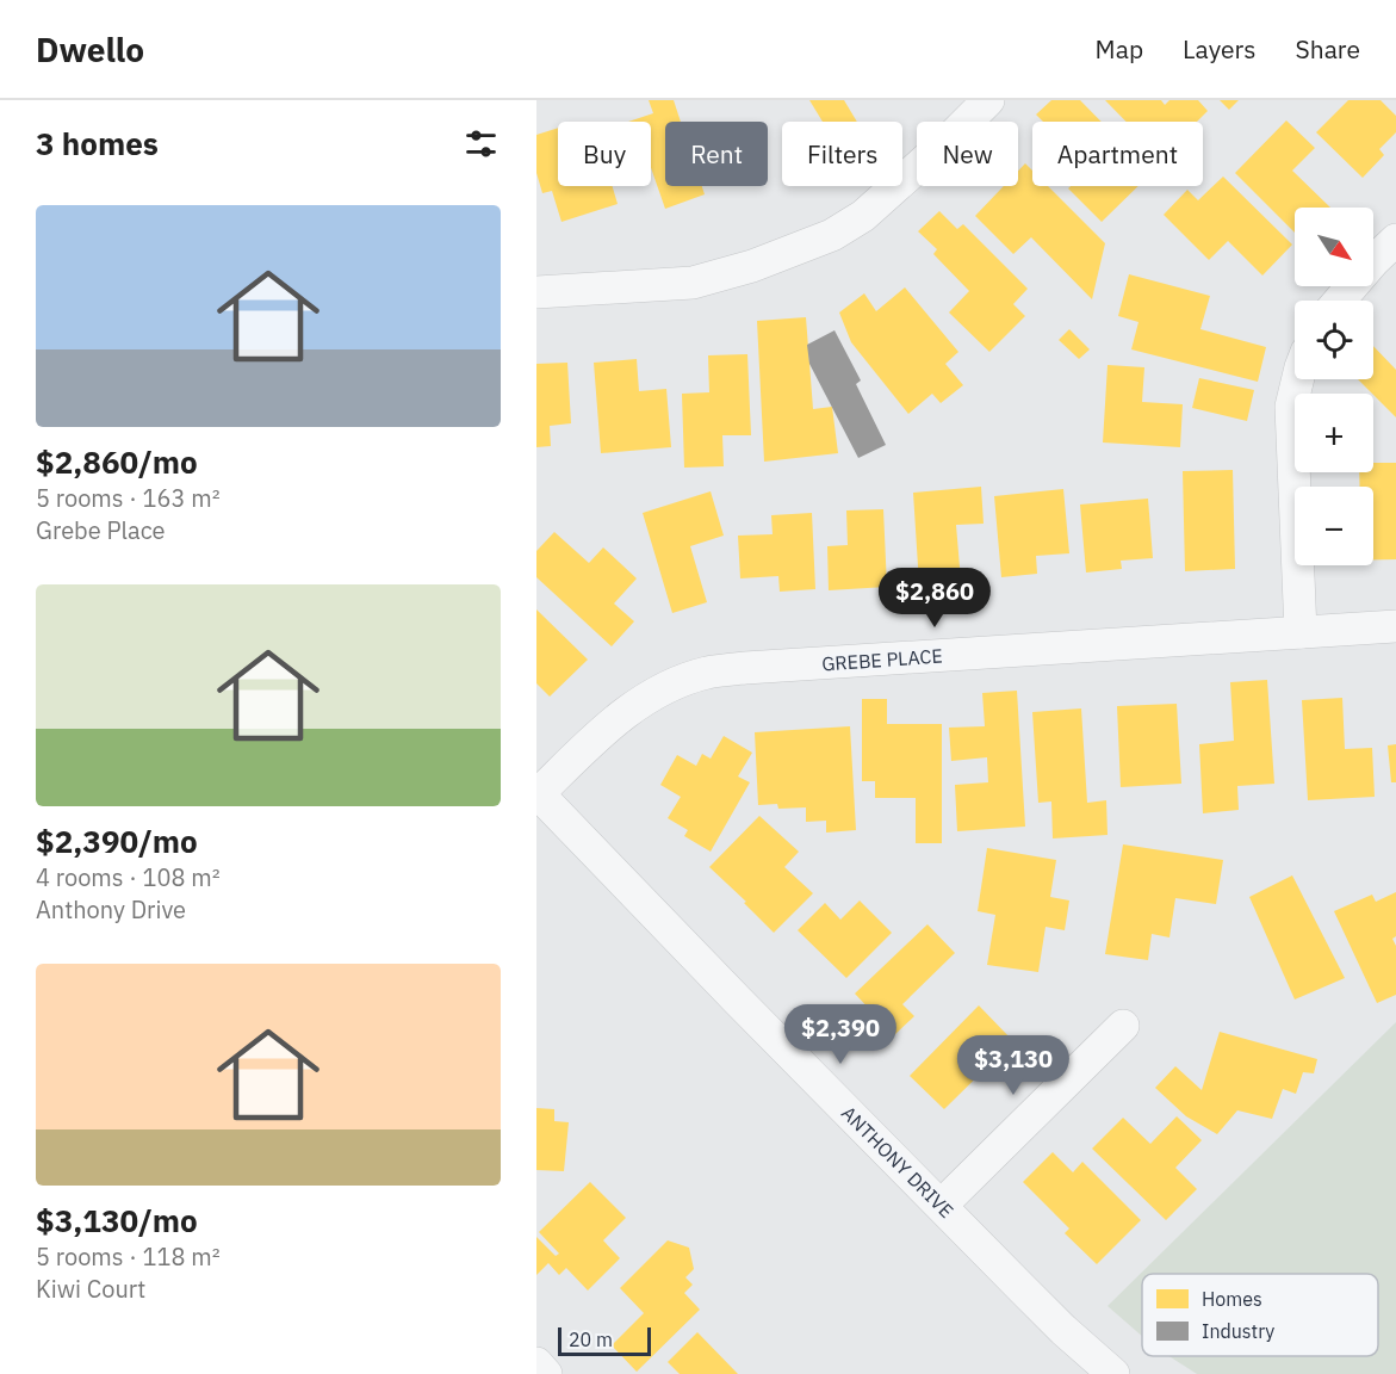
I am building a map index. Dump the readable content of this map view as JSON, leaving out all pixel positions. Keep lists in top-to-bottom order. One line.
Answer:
{"streets":{"street":["GREBE PLACE","ANTHONY DRIVE"]},"crossings":[["GREBE PLACE","ANTHONY DRIVE"]],"legend":["Homes","Industry"],"scale_bar":"20 m","north":"bottom right","page":{"header":"Dwello","nav":["Map","Layers","Share"],"heading":"3 homes","chip":["Buy","Rent","Filters","New","Apartment"],"list":[{"name":"$2,860/mo","note":"5 rooms · 163 m² · Grebe Place"},{"name":"$2,390/mo","note":"4 rooms · 108 m² · Anthony Drive"},{"name":"$3,130/mo","note":"5 rooms · 118 m² · Kiwi Court"}],"map_buttons":["+","−"],"price":["$2,860","$2,390","$3,130"],"scale":"20 m"}}
